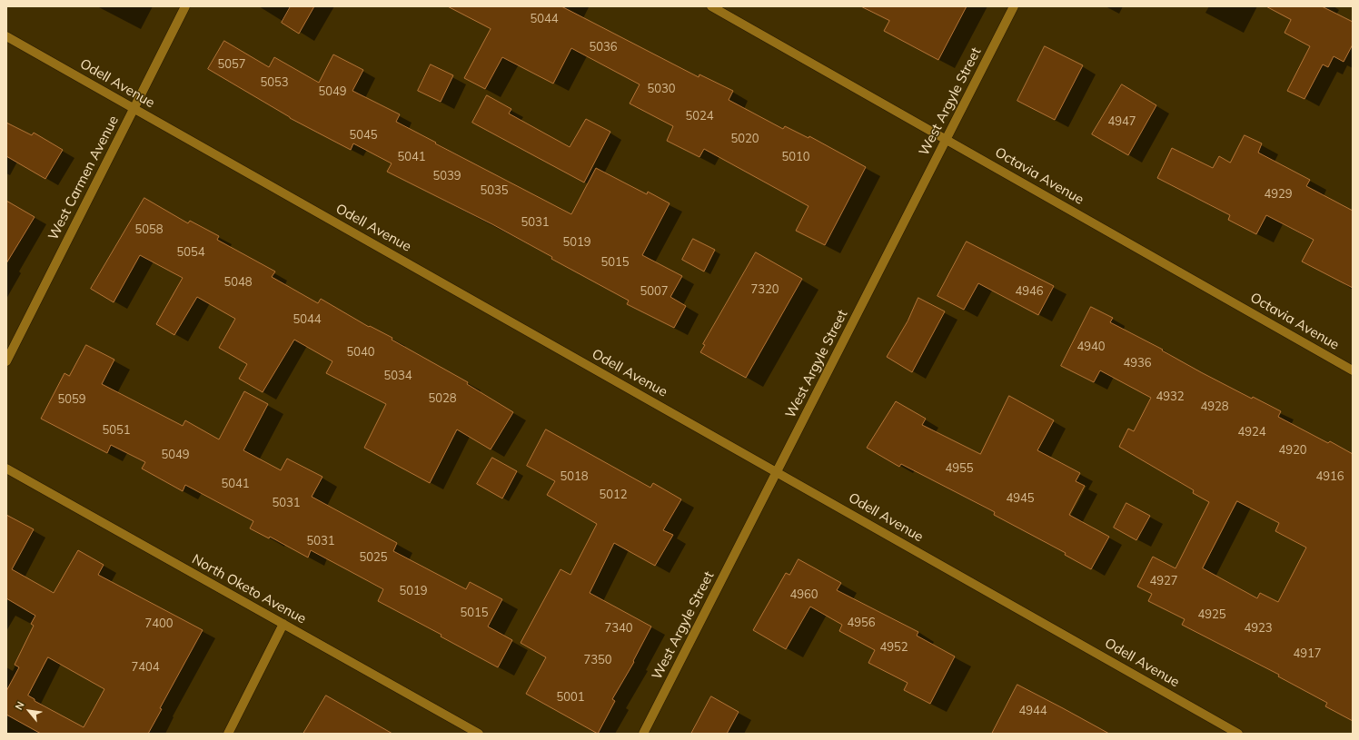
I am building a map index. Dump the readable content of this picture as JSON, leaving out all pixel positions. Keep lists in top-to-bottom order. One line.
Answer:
{"streets":{"street":["Odell Avenue","West Argyle Street","Octavia Avenue","West Carmen Avenue","North Oketo Avenue"]},"crossings":[["Odell Avenue","West Argyle Street"],["Odell Avenue","West Carmen Avenue"],["West Argyle Street","Octavia Avenue"]],"house_numbers":["5044","5036","5057","5053","5030","5049","5024","4947","5045","5020","5041","5010","5039","5035","4929","5031","5058","5019","5054","5015","5048","7320","5007","4946","5044","4940","5040","4936","5034","4932","5028","5059","4928","5051","4924","4920","5049","4955","5018","4916","5041","5012","4945","5031","5031","5025","4927","5019","4960","5015","4925","4956","7400","7340","4923","4952","4917","7350","7404","5001","4944"],"north":"top left"}
